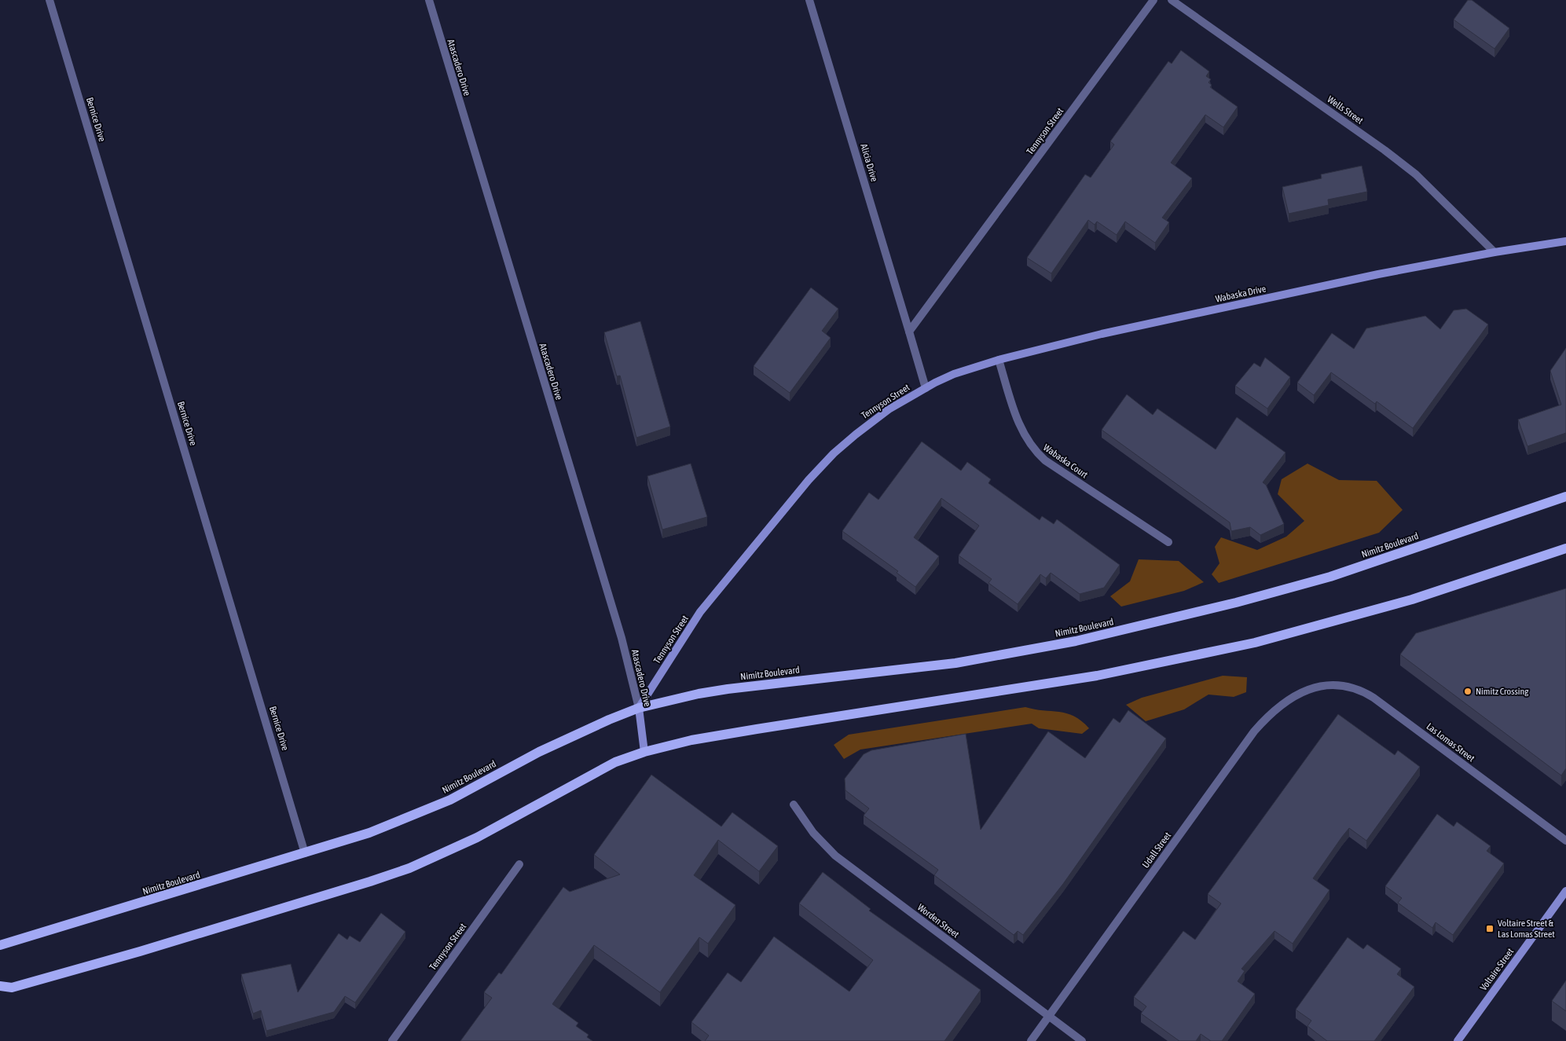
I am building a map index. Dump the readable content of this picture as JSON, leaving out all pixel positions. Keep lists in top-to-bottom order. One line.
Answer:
{"streets":{"main road":["Atascadero Drive","Tennyson Street","Wabaska Drive","Nimitz Boulevard","Voltaire Street"],"street":["Wells Street","Bernice Drive","Alicia Drive","Wabaska Court","Las Lomas Street","Udall Street","Worden Street"]},"crossings":[["Atascadero Drive","Tennyson Street"],["Atascadero Drive","Nimitz Boulevard"],["Wells Street","Wabaska Drive"],["Bernice Drive","Nimitz Boulevard"],["Tennyson Street","Alicia Drive"],["Tennyson Street","Wabaska Drive"],["Tennyson Street","Nimitz Boulevard"],["Wabaska Drive","Wabaska Court"],["Las Lomas Street","Udall Street"],["Udall Street","Worden Street"]],"places":{"other":["Nimitz Crossing"],"transit":["Voltaire Street & Las Lomas Street"]}}
